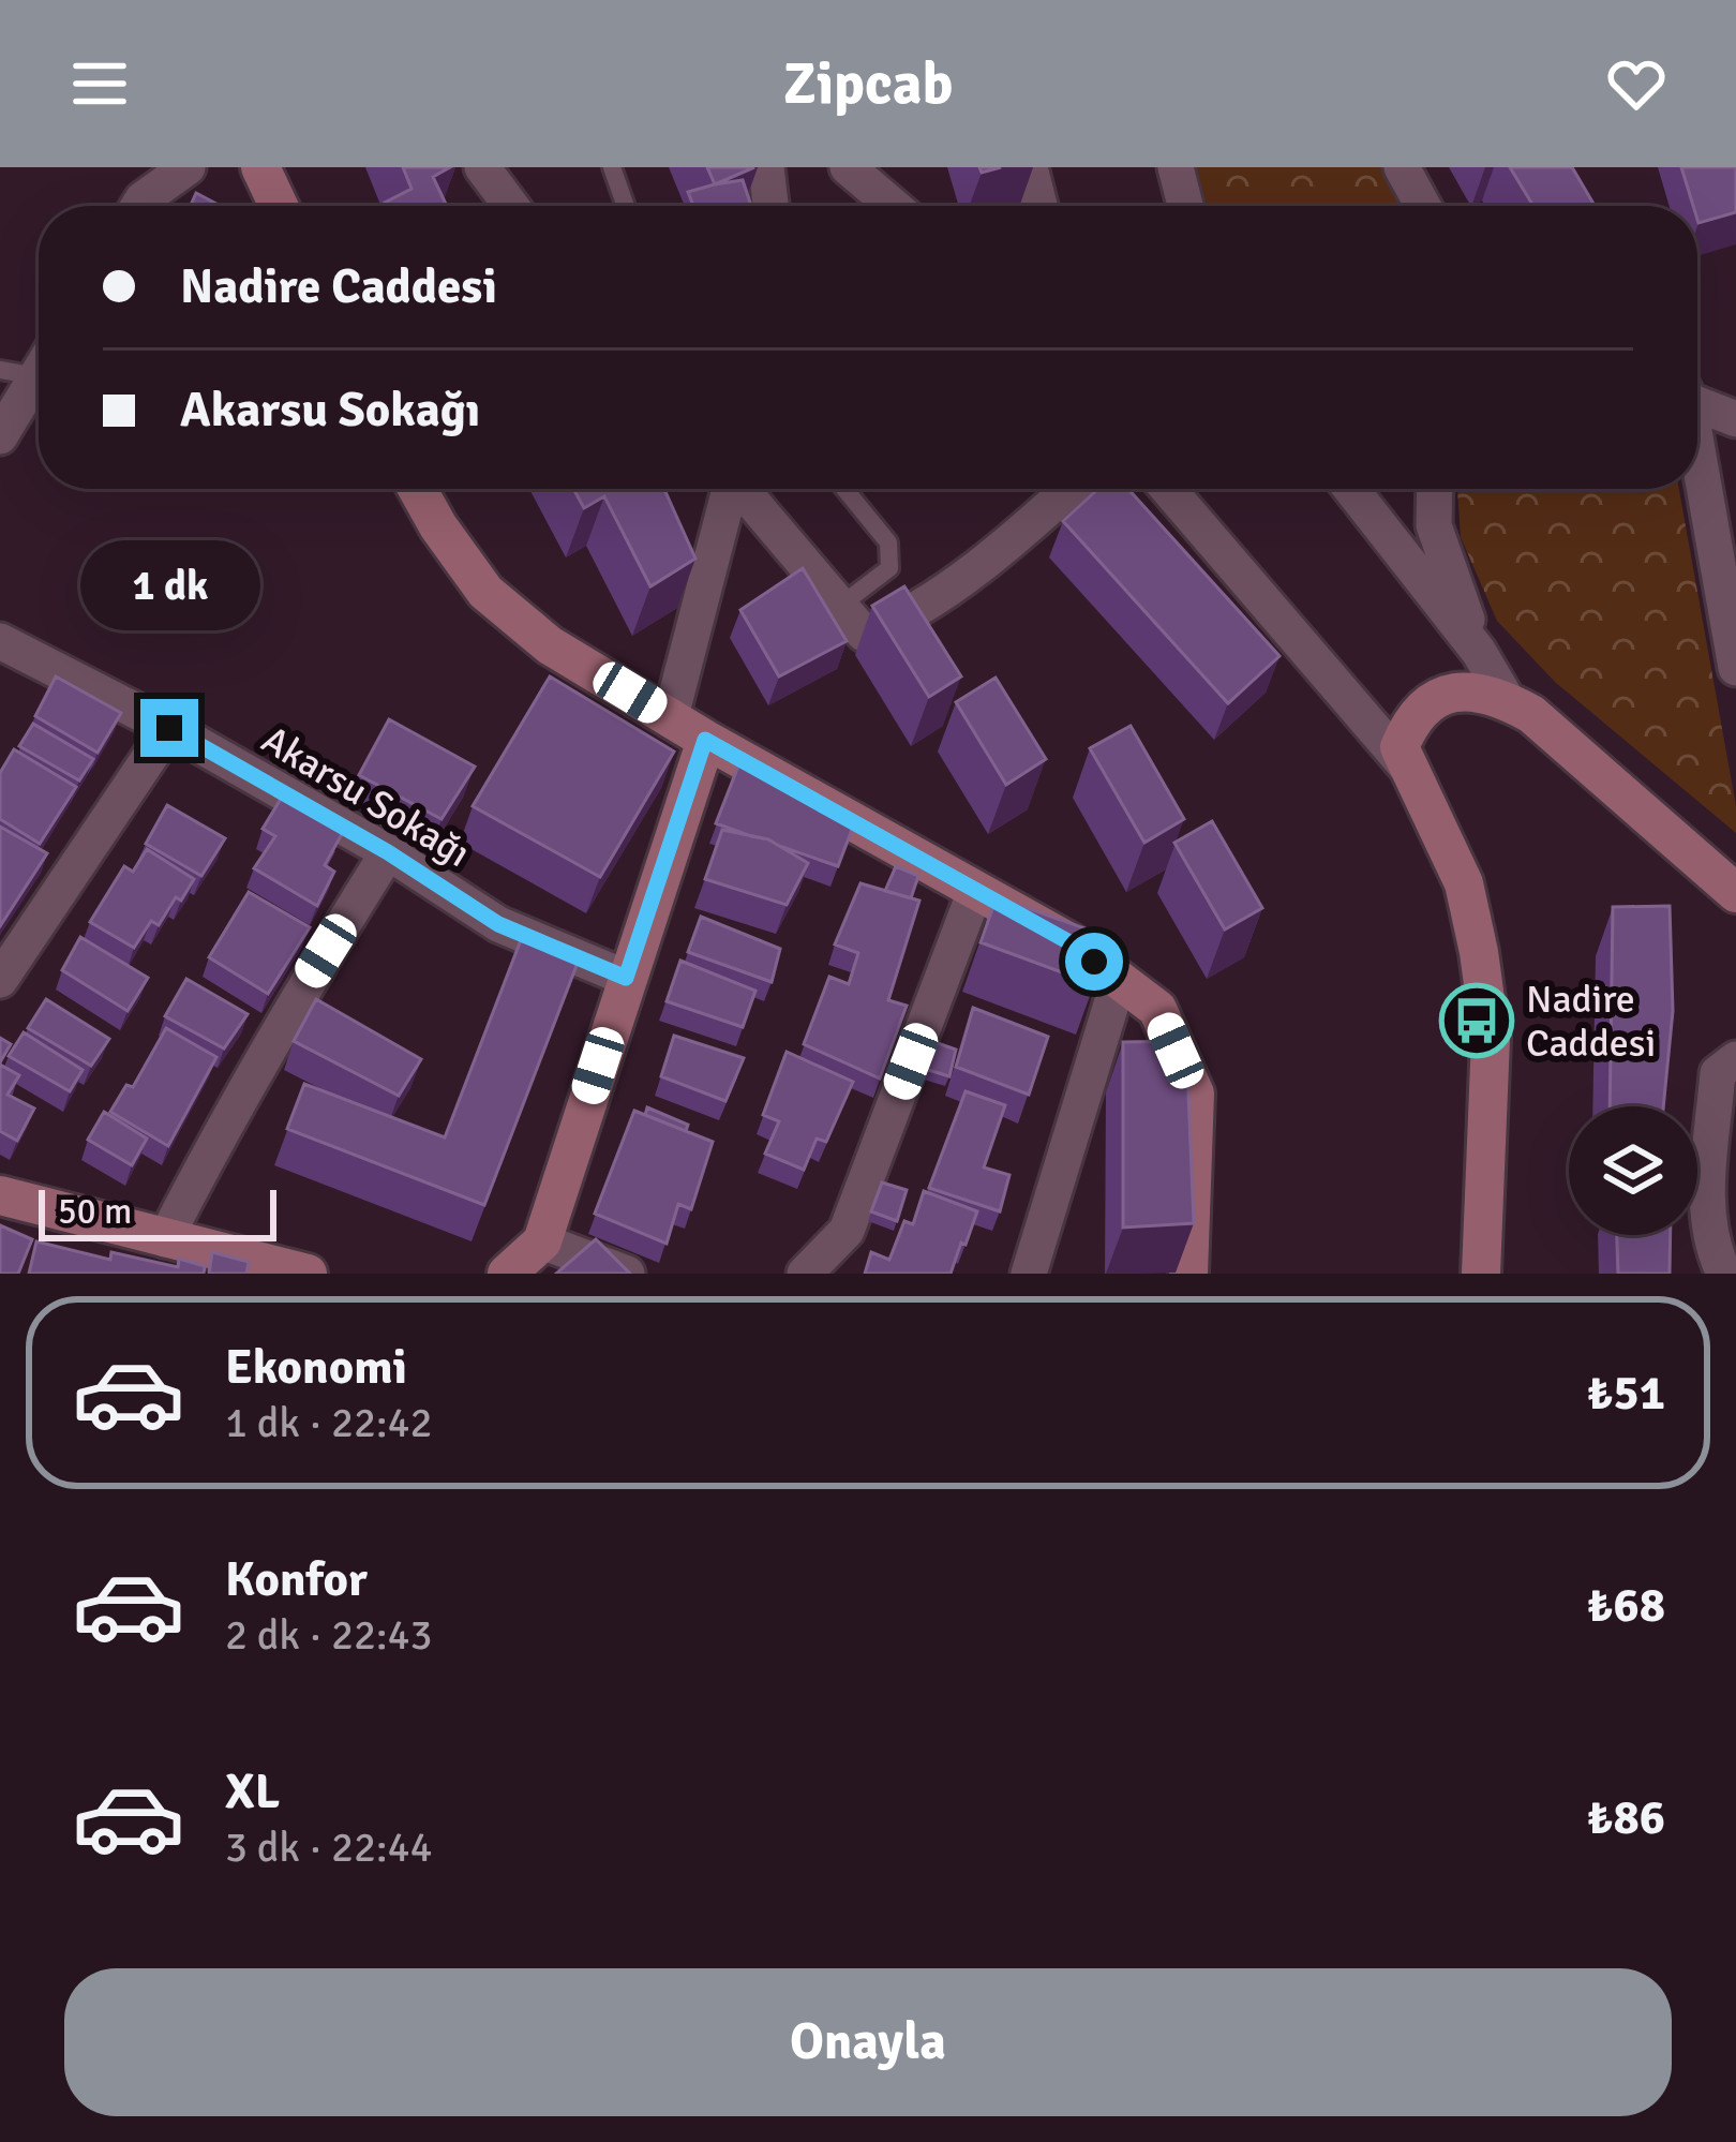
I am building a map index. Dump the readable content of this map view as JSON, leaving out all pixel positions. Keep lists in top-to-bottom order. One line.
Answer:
{"streets":{"street":["Akarsu Sokağı"]},"places":{"bus stop":["Nadire Caddesi"]},"scale_bar":"50 m","page":{"header":"Zipcab","banner":["Nadire Caddesi","Akarsu Sokağı"],"bubble":"1 dk","scale":"50 m","list":[{"name":"Ekonomi","note":"1 dk · 22:42","value":"₺51"},{"name":"Konfor","note":"2 dk · 22:43","value":"₺68"},{"name":"XL","note":"3 dk · 22:44","value":"₺86"}],"buttons":"Onayla"}}
